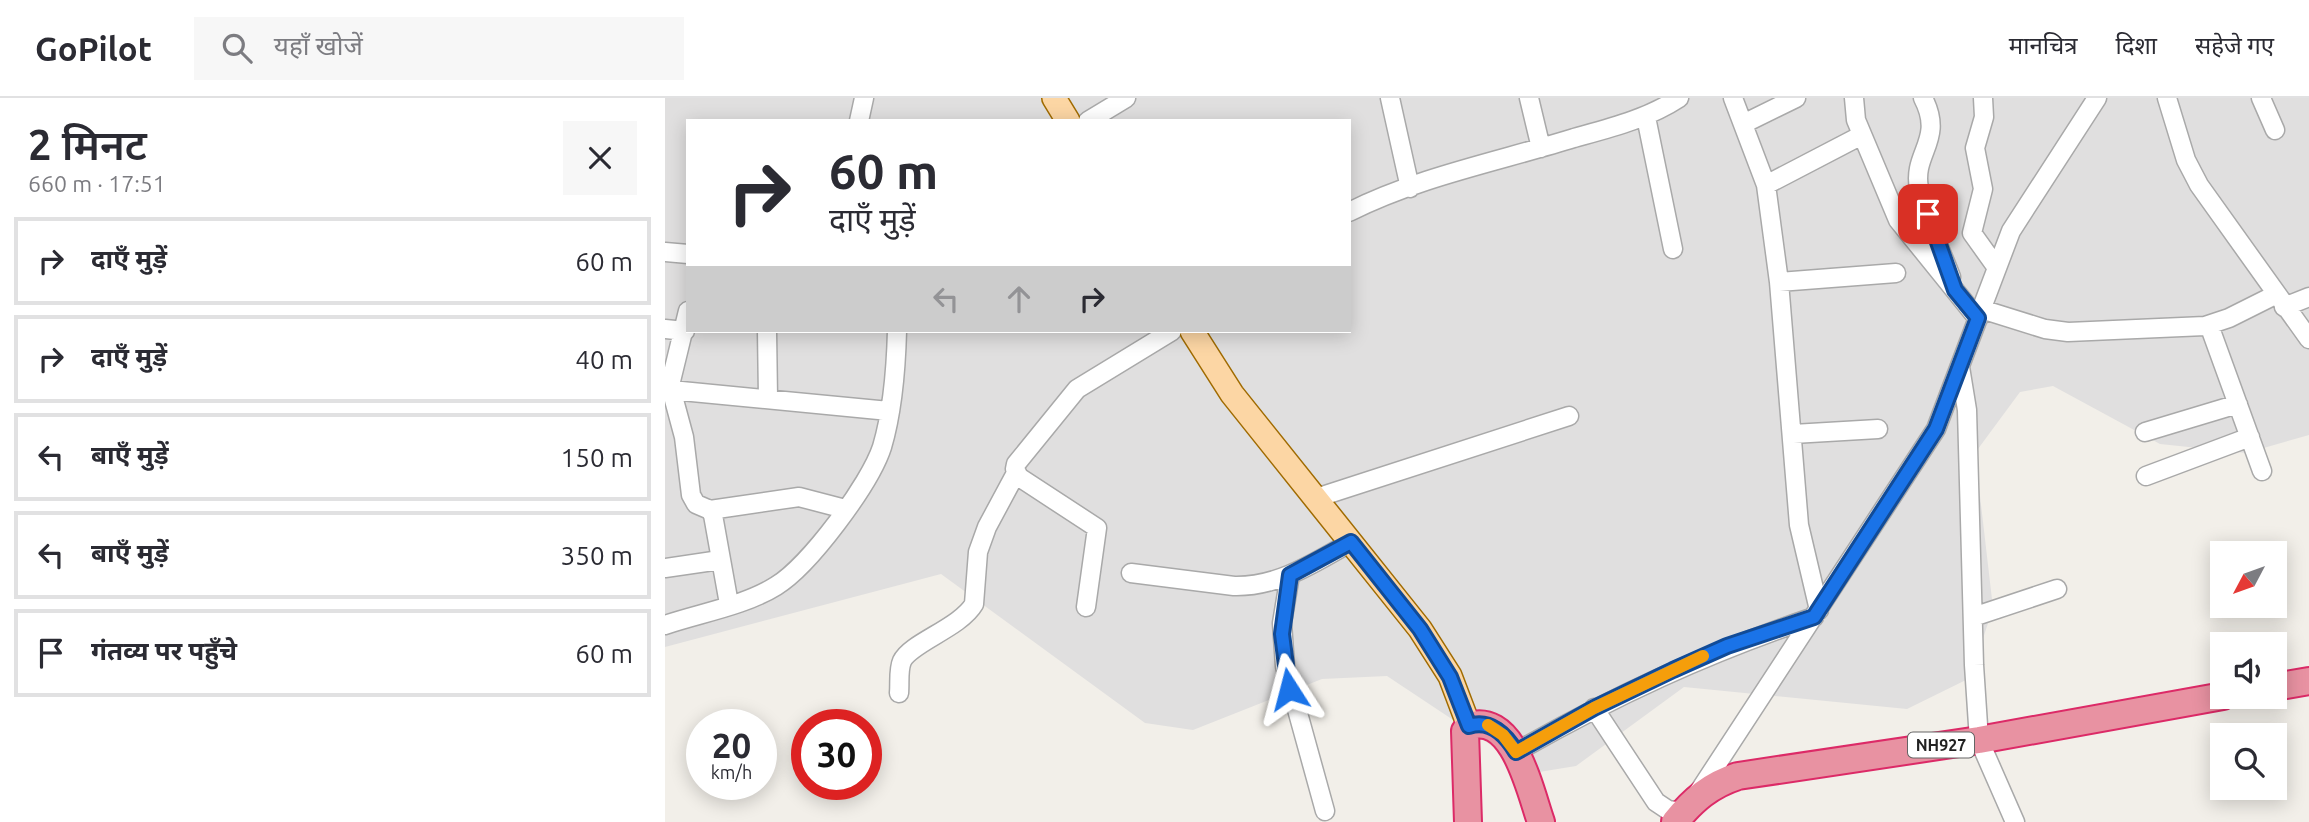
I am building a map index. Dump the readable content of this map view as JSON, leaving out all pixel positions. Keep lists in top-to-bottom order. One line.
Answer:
{"streets":{"highway":["NH927"]},"north":"bottom left","page":{"header":"GoPilot","search":"यहाँ खोजें","nav":["मानचित्र","दिशा","सहेजे गए"],"heading":["2 मिनट","660 m · 17:51"],"turn":["60 m","दाएँ मुड़ें"],"list":[{"name":"दाएँ मुड़ें","value":"60 m"},{"name":"दाएँ मुड़ें","value":"40 m"},{"name":"बाएँ मुड़ें","value":"150 m"},{"name":"बाएँ मुड़ें","value":"350 m"},{"name":"गंतव्य पर पहुँचे","value":"60 m"}],"speed":"20 km/h","limit":"30"}}
